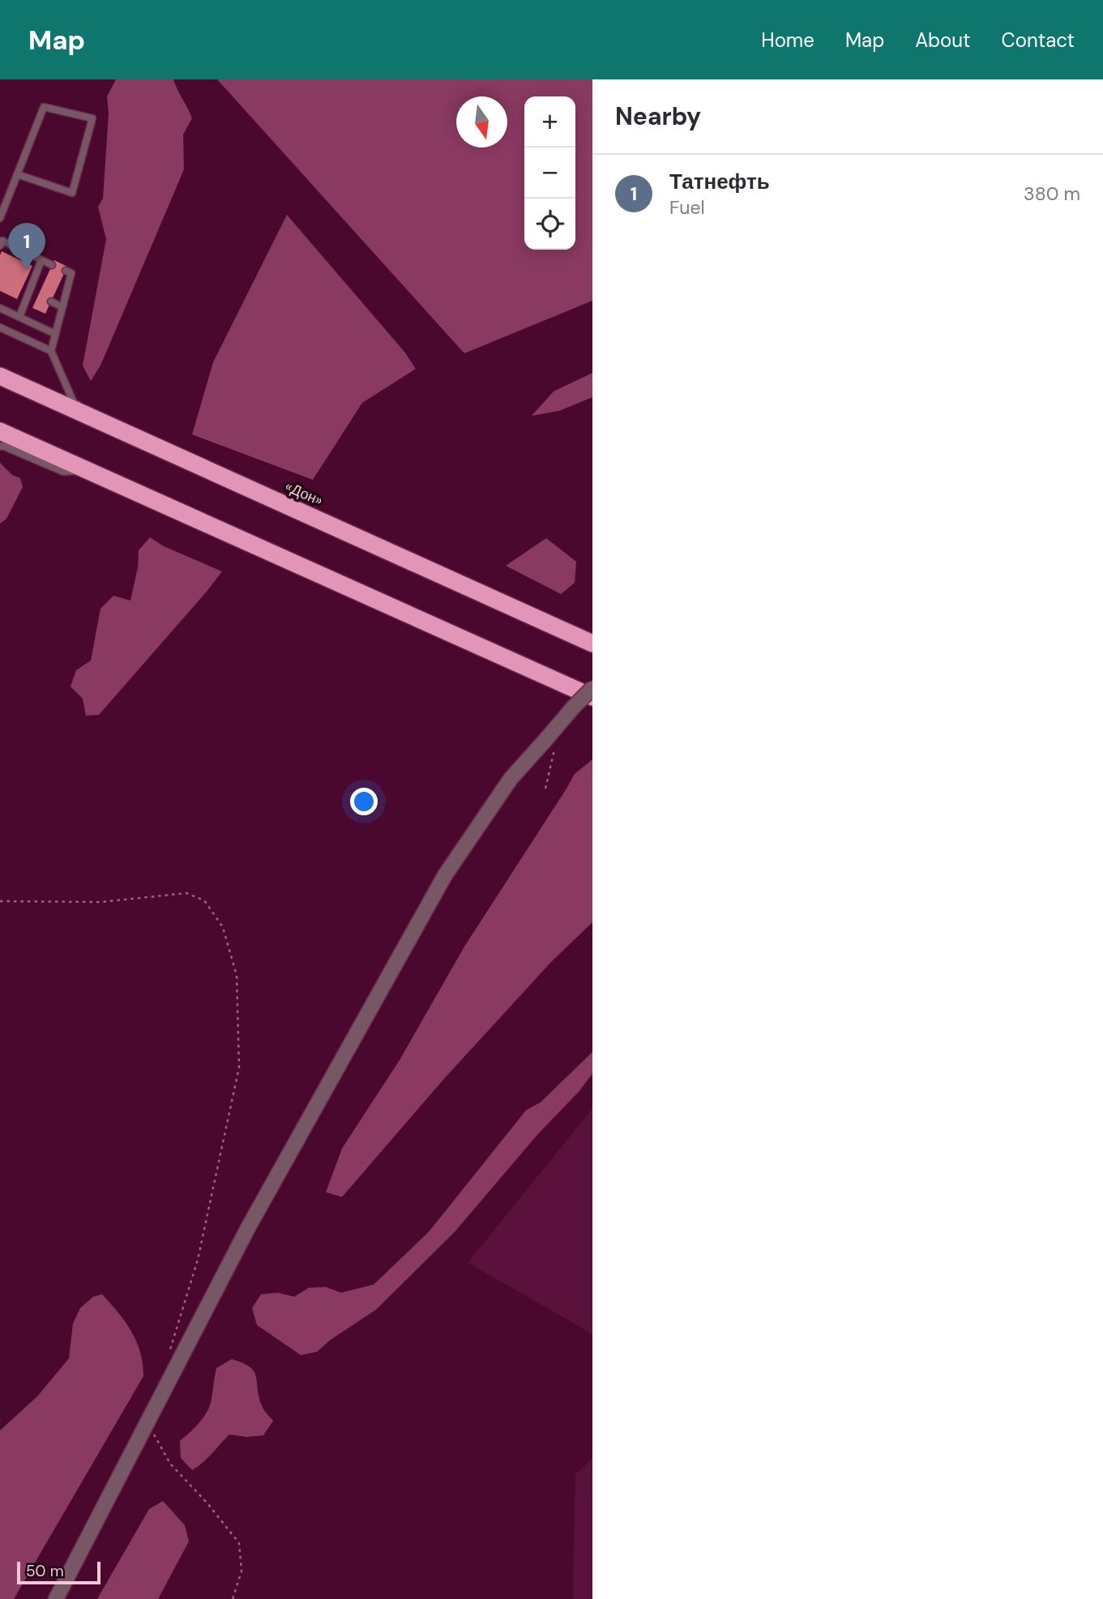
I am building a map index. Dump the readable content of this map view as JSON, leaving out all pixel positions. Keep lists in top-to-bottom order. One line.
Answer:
{"streets":{"highway":["«Дон»"]},"scale_bar":"50 m","north":"bottom","page":{"header":"Map","nav":["Home","Map","About","Contact"],"heading":"Nearby","map_buttons":["+","−"],"list":[{"mark":"1","name":"Татнефть","note":"Fuel","value":"380 m"}],"pins":"1","scale":"50 m"}}
